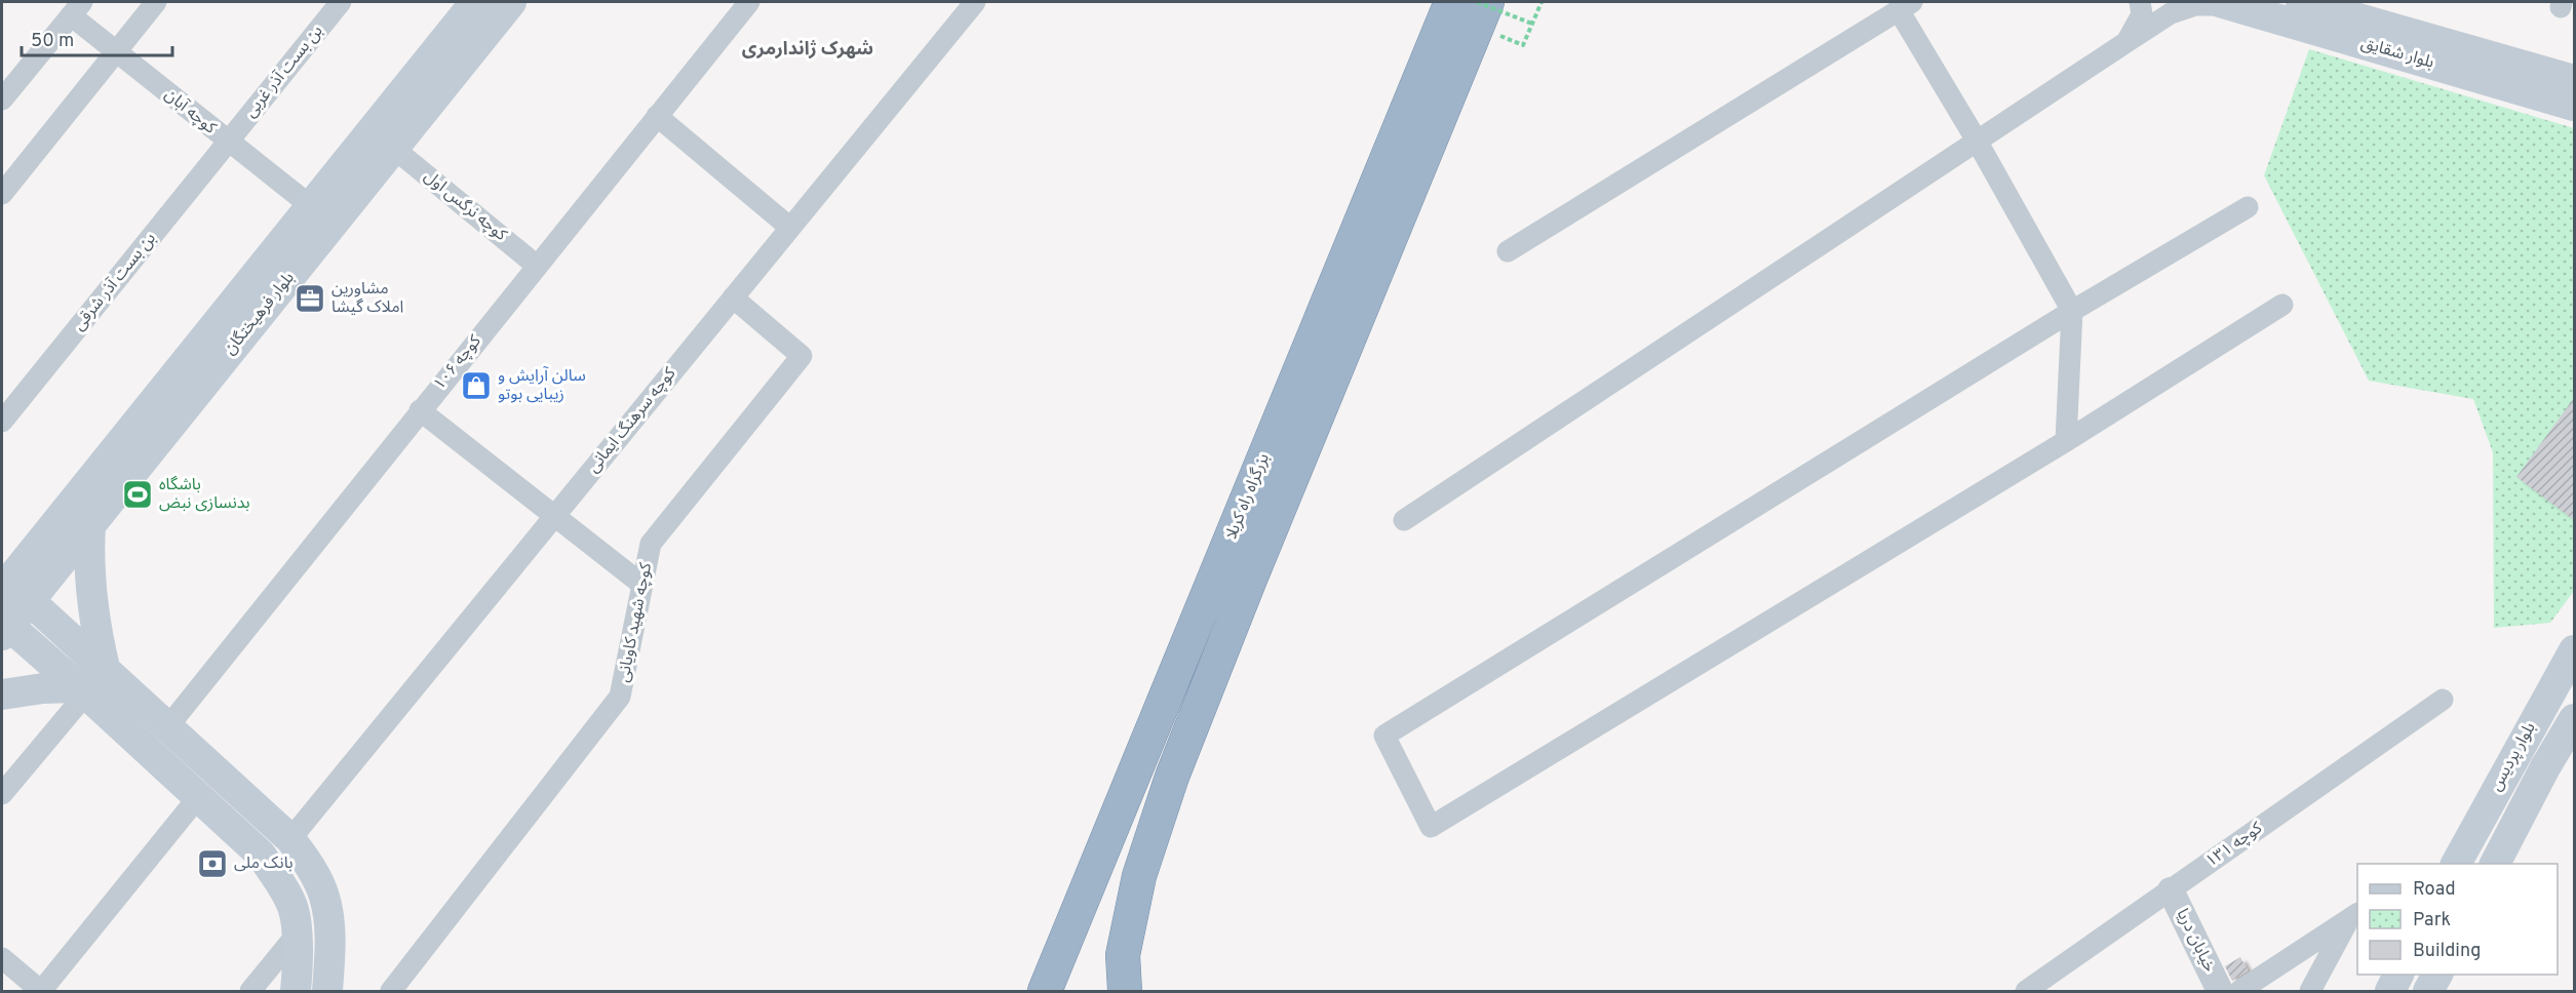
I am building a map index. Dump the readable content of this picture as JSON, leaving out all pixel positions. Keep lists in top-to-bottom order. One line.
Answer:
{"streets":{"highway":["بزرگراه راه کربلا"],"main road":["بلوار شقایق","بلوار فرهیختگان","بلوار پردیس"],"street":["بن بست آذر غربی","کوچه آبان","کوچه نرگس اول","بن بست آذر شرقی","کوچه ۱۰۶","کوچه سرهنگ ایمانی","کوچه شهید کاویانی","کوچه ۱۳۱","خیابان دریا"]},"crossings":[["بن بست آذر غربی","کوچه آبان"],["بن بست آذر غربی","بن بست آذر شرقی"],["کوچه آبان","بن بست آذر شرقی"],["کوچه آبان","بلوار فرهیختگان"],["کوچه نرگس اول","بلوار فرهیختگان"],["کوچه نرگس اول","کوچه ۱۰۶"],["کوچه سرهنگ ایمانی","کوچه شهید کاویانی"],["کوچه ۱۳۱","خیابان دریا"]],"districts":["شهرک ژاندارمری"],"places":{"office":["مشاورین املاک گیشا"],"shop":["سالن آرایش و زیبایی بوتو"],"sports":["باشگاه بدنسازی نبض"],"bank":["بانک ملی"]},"legend":["Road","Park","Building"],"scale_bar":"50 m"}
